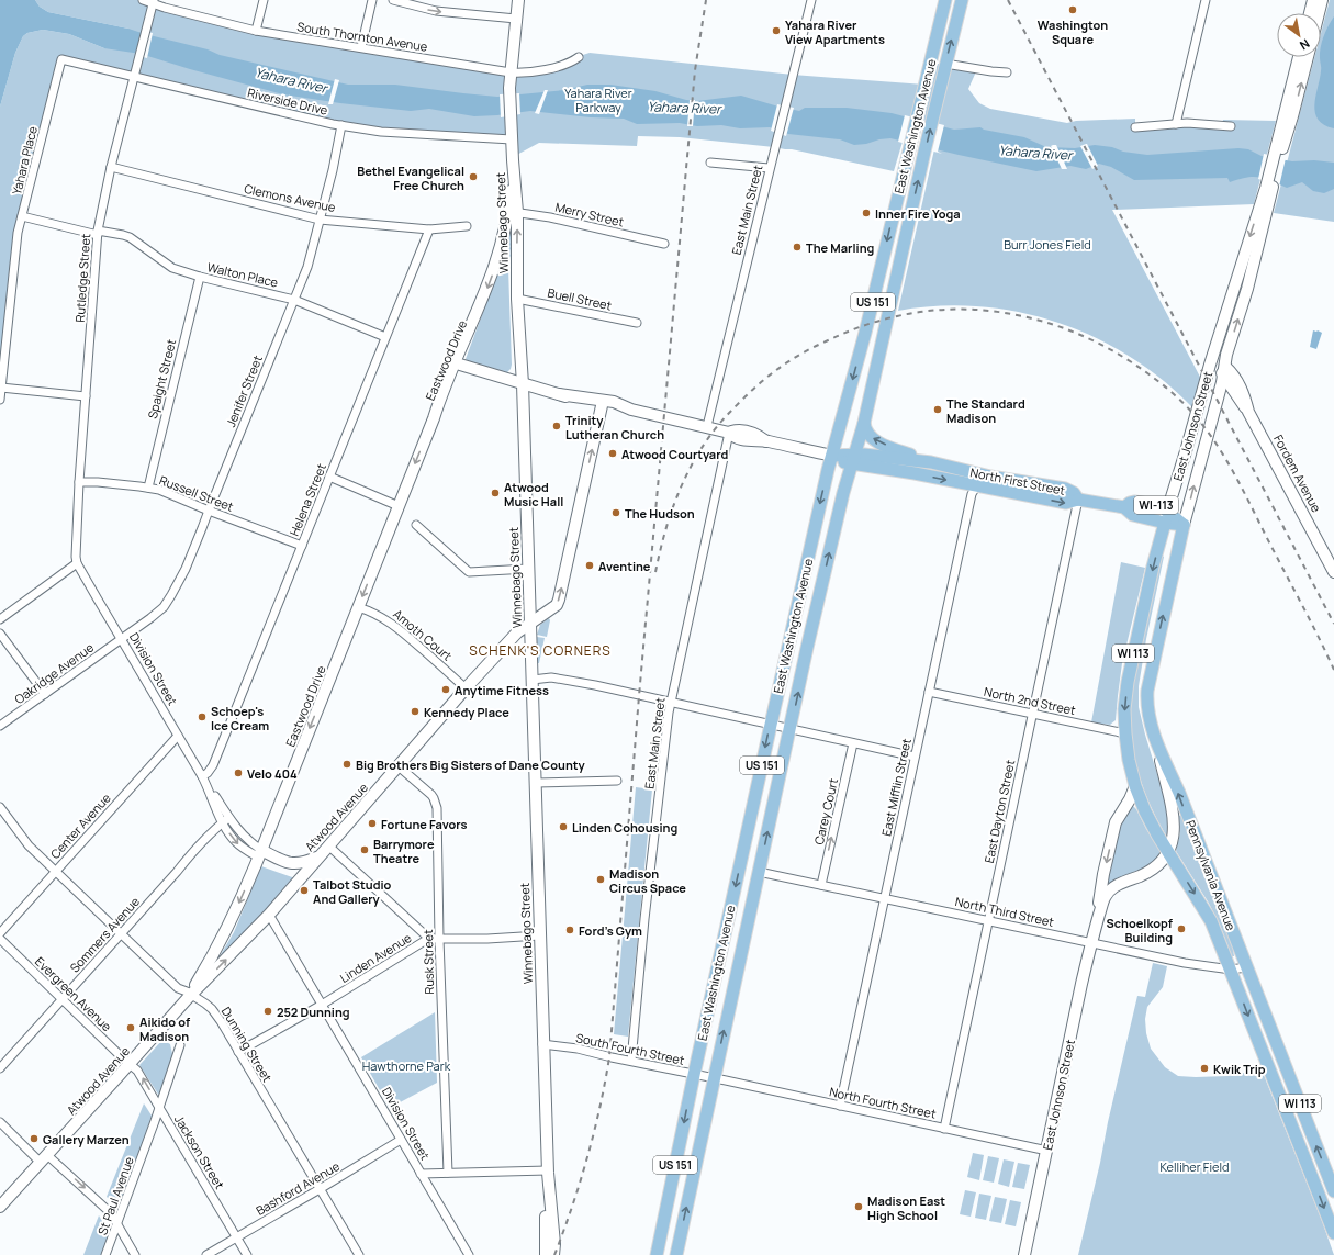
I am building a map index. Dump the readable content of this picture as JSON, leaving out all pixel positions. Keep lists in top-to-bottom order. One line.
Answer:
{"streets":{"main road":["East Washington Avenue","US 151","East Johnson Street","North First Street","WI-113","WI 113","Pennsylvania Avenue"],"street":["South Thornton Avenue","Riverside Drive","Yahara Place","Clemons Avenue","East Main Street","Merry Street","Winnebago Street","Walton Place","Rutledge Street","Buell Street","Eastwood Drive","Spaight Street","Jenifer Street","Fordem Avenue","Russell Street","Helena Street","Amoth Court","Division Street","Oakridge Avenue","North 2nd Street","East Mifflin Street","Carey Court","East Dayton Street","Atwood Avenue","Center Avenue","North Third Street","Sommers Avenue","Linden Avenue","Rusk Street","Evergreen Avenue","Dunning Street","South Fourth Street","North Fourth Street","Jackson Street","Bashford Avenue","St Paul Avenue"]},"crossings":[["South Thornton Avenue","Winnebago Street"],["South Thornton Avenue","Rutledge Street"],["Riverside Drive","Yahara Place"],["Riverside Drive","Winnebago Street"],["Riverside Drive","Rutledge Street"],["Riverside Drive","Jenifer Street"],["East Washington Avenue","North First Street"],["East Washington Avenue","North Third Street"],["East Washington Avenue","South Fourth Street"],["East Washington Avenue","North Fourth Street"],["Yahara Place","Walton Place"],["Clemons Avenue","Rutledge Street"],["Clemons Avenue","Jenifer Street"],["Clemons Avenue","Helena Street"],["East Main Street","South Fourth Street"],["Merry Street","Winnebago Street"],["Merry Street","Eastwood Drive"],["Winnebago Street","Buell Street"],["Winnebago Street","Eastwood Drive"],["Winnebago Street","Atwood Avenue"],["Winnebago Street","Linden Avenue"],["Winnebago Street","South Fourth Street"],["Walton Place","Rutledge Street"],["Walton Place","Spaight Street"],["Walton Place","Jenifer Street"],["Walton Place","Helena Street"],["Rutledge Street","Russell Street"],["Rutledge Street","Division Street"],["Eastwood Drive","Amoth Court"],["Eastwood Drive","Division Street"],["Eastwood Drive","Atwood Avenue"],["Eastwood Drive","Dunning Street"],["Spaight Street","Russell Street"],["Jenifer Street","Russell Street"],["Jenifer Street","Division Street"],["Jenifer Street","Oakridge Avenue"],["East Johnson Street","Fordem Avenue"],["East Johnson Street","North First Street"],["East Johnson Street","North 2nd Street"],["East Johnson Street","Pennsylvania Avenue"],["East Johnson Street","North Third Street"],["East Johnson Street","North Fourth Street"],["North First Street","East Mifflin Street"],["North First Street","East Dayton Street"],["Russell Street","Helena Street"],["Helena Street","Division Street"],["Amoth Court","Atwood Avenue"],["Division Street","Oakridge Avenue"],["Division Street","Atwood Avenue"],["Division Street","Center Avenue"],["Division Street","Sommers Avenue"],["Division Street","Linden Avenue"],["Division Street","Bashford Avenue"],["North 2nd Street","East Mifflin Street"],["North 2nd Street","East Dayton Street"],["East Mifflin Street","North Third Street"],["East Mifflin Street","North Fourth Street"],["Carey Court","North Third Street"],["East Dayton Street","North Third Street"],["East Dayton Street","North Fourth Street"],["Atwood Avenue","Rusk Street"],["Atwood Avenue","Evergreen Avenue"],["Atwood Avenue","Dunning Street"],["Atwood Avenue","Jackson Street"],["Center Avenue","Dunning Street"],["Pennsylvania Avenue","North Third Street"],["Sommers Avenue","Evergreen Avenue"],["Sommers Avenue","Dunning Street"],["Linden Avenue","Rusk Street"],["Linden Avenue","Dunning Street"],["Evergreen Avenue","Jackson Street"],["Dunning Street","Bashford Avenue"],["South Fourth Street","North Fourth Street"],["Jackson Street","Bashford Avenue"],["Jackson Street","St Paul Avenue"]],"one_way":["Eastwood Drive","Carey Court"],"districts":["SCHENK'S CORNERS"],"water":["Yahara River"],"parks":["Yahara River Parkway","Burr Jones Field","Hawthorne Park","Kelliher Field"],"places":["Washington Square","Yahara River View Apartments","Bethel Evangelical Free Church","Inner Fire Yoga","The Marling","The Standard Madison","Trinity Lutheran Church","Atwood Courtyard","Atwood Music Hall","The Hudson","Aventine","Anytime Fitness","Kennedy Place","Schoep's Ice Cream","Big Brothers Big Sisters of Dane County","Velo 404","Fortune Favors","Linden Cohousing","Barrymore Theatre","Madison Circus Space","Talbot Studio And Gallery","Schoelkopf Building","Ford's Gym","252 Dunning","Aikido of Madison","Kwik Trip","Gallery Marzen","Madison East High School"],"north":"bottom right"}
